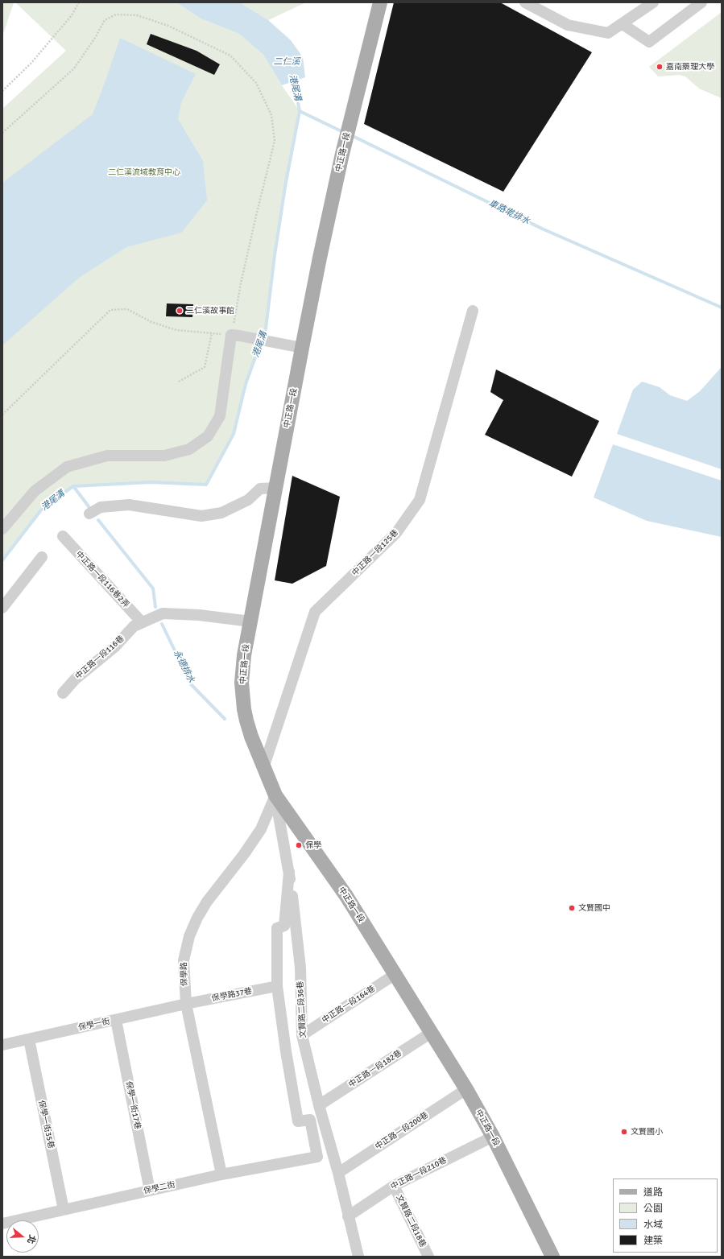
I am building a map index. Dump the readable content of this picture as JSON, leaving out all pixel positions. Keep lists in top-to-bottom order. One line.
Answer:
{"streets":{"main road":["中正路一段"],"street":["中正路一段125巷","中正路一段116巷2弄","中正路一段116巷","保學路","保學路37巷","中正路一段164巷","文賢路二段36巷","保學一街","中正路一段182巷","保學一街17巷","保學一街35巷","中正路一段200巷","中正路一段210巷","保學二街","文賢路二段18巷"]},"crossings":[["中正路一段","中正路一段125巷"],["中正路一段","中正路一段116巷"],["中正路一段","保學路"],["中正路一段","中正路一段164巷"],["中正路一段","文賢路二段36巷"],["中正路一段","中正路一段182巷"],["中正路一段","中正路一段200巷"],["中正路一段","中正路一段210巷"],["中正路一段116巷2弄","中正路一段116巷"],["保學路","保學路37巷"],["保學路","文賢路二段36巷"],["保學路","保學一街"],["保學路","保學二街"],["保學路37巷","保學一街"],["保學路37巷","保學二街"],["中正路一段164巷","文賢路二段36巷"],["文賢路二段36巷","中正路一段182巷"],["文賢路二段36巷","中正路一段200巷"],["文賢路二段36巷","中正路一段210巷"],["保學一街","保學一街17巷"],["保學一街","保學一街35巷"],["保學一街17巷","保學二街"],["保學一街35巷","保學二街"],["中正路一段210巷","文賢路二段18巷"]],"water":["二仁溪","港尾溝","車路墘排水","永德排水"],"parks":["二仁溪流域教育中心"],"places":["嘉南藥理大學","二仁溪故事館","保學","文賢國中","文賢國小"],"legend":["道路","公園","水域","建築"],"north":"right"}
